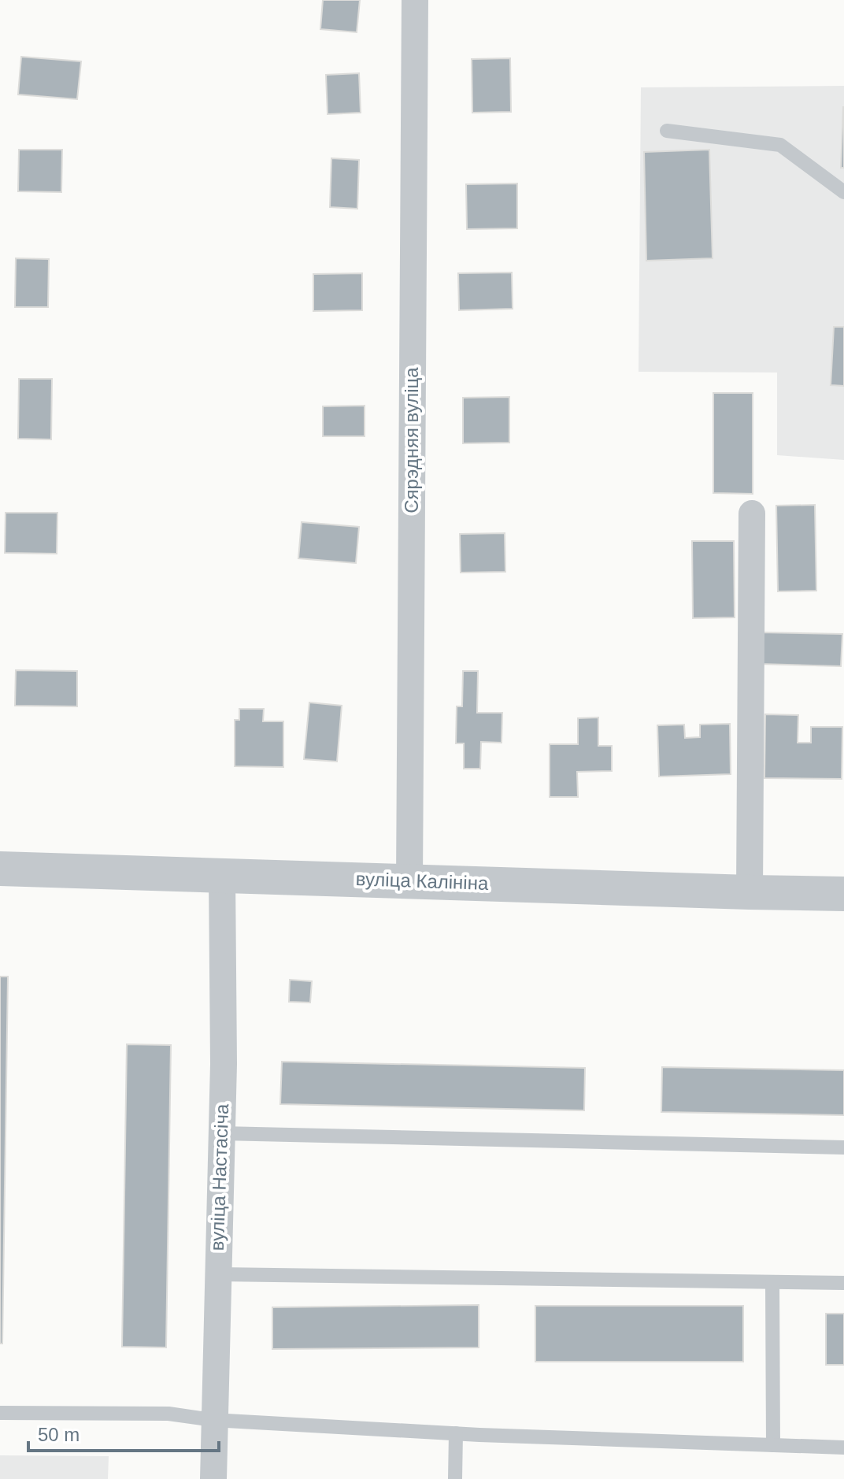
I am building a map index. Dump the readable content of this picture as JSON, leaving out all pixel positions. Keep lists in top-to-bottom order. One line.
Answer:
{"streets":{"street":["Сярэдняя вуліца","вуліца Калініна","вуліца Настасіча"]},"crossings":[["Сярэдняя вуліца","вуліца Калініна"],["вуліца Калініна","вуліца Настасіча"]],"scale_bar":"50 m"}
